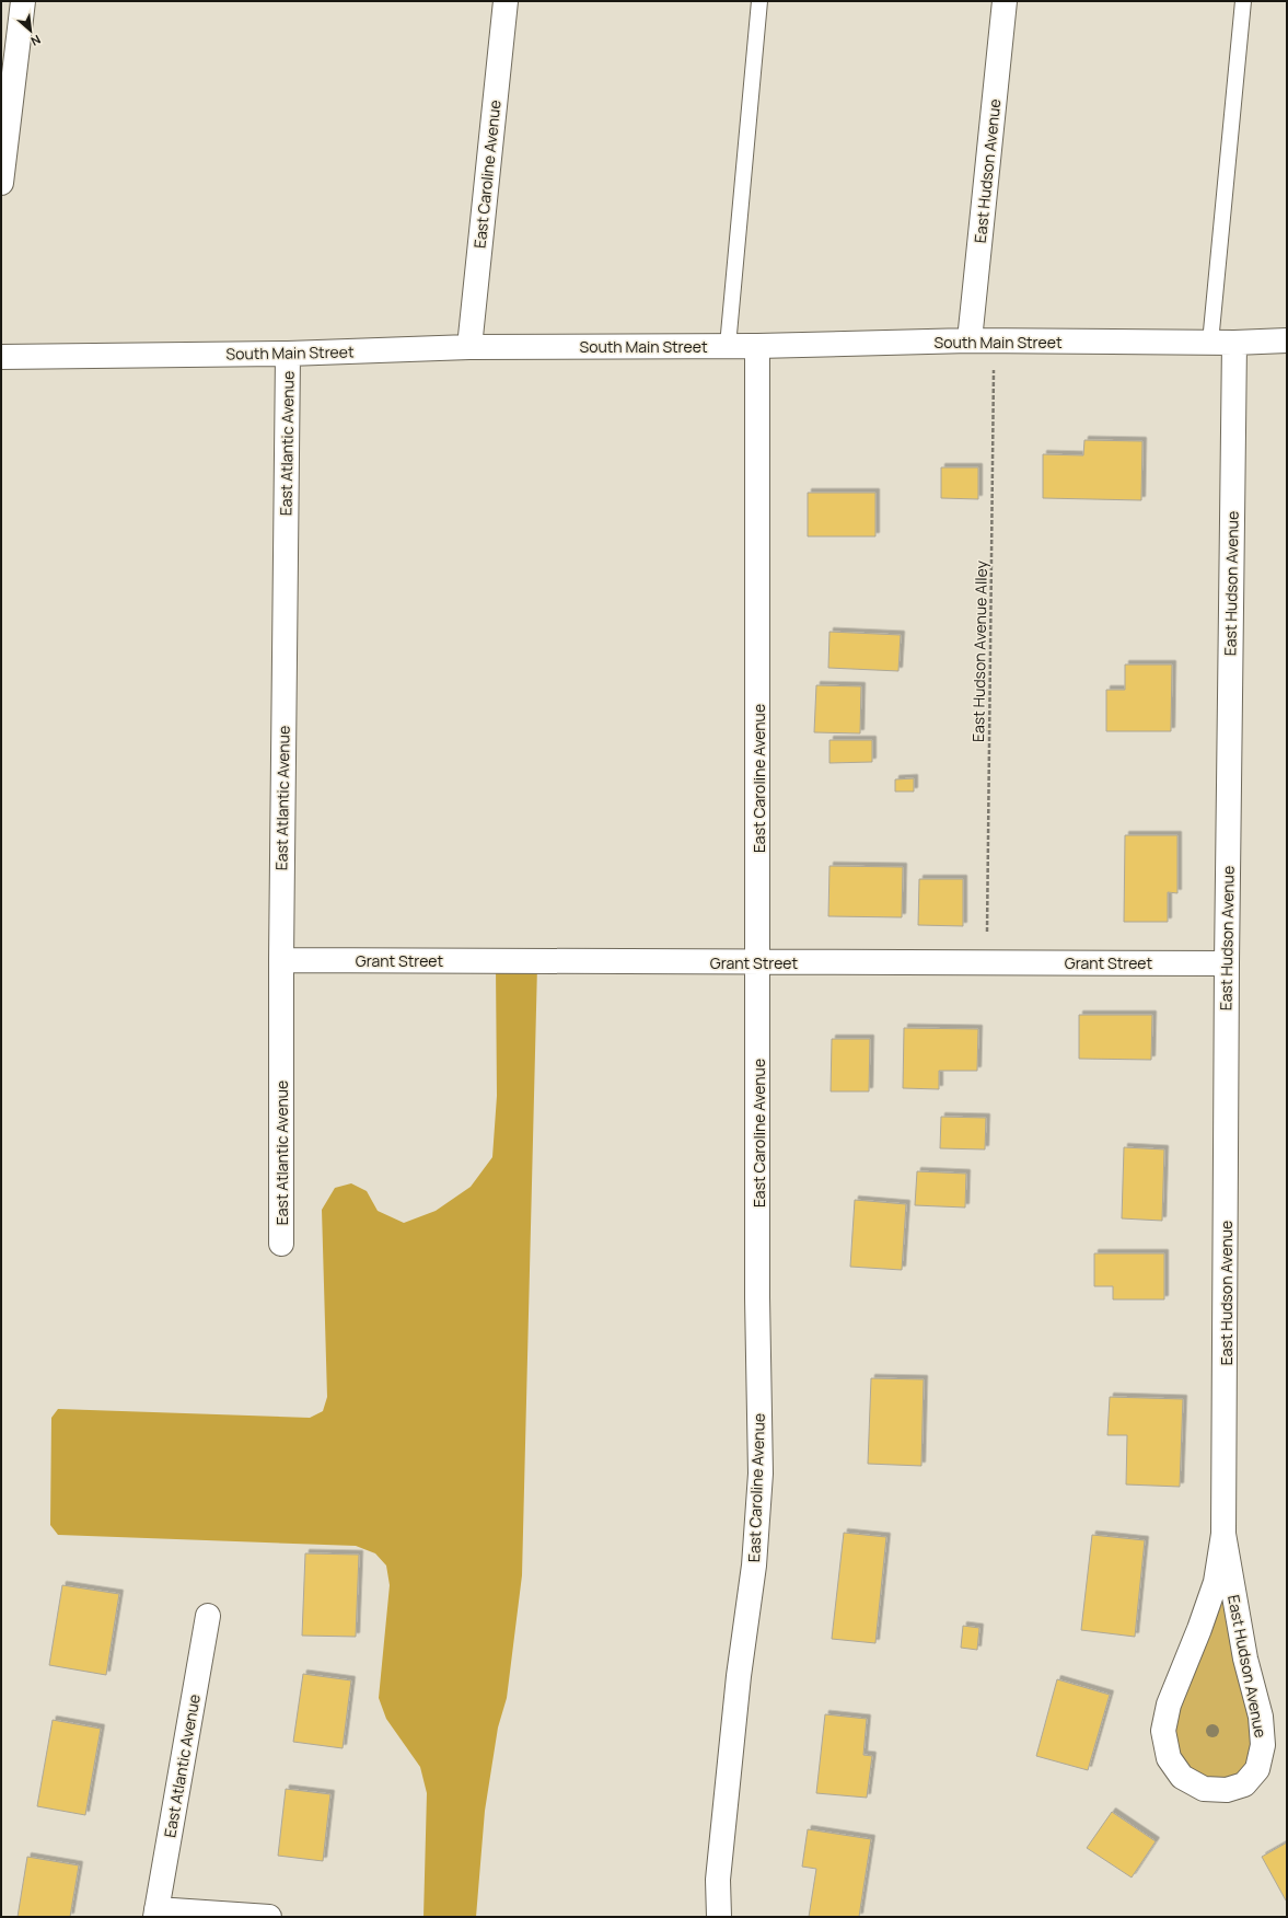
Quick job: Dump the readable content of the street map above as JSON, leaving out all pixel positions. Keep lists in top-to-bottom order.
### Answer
{
  "streets": {
    "street": [
      "East Hudson Avenue",
      "East Caroline Avenue",
      "South Main Street",
      "East Atlantic Avenue",
      "Grant Street"
    ],
    "path": ["East Hudson Avenue Alley"]
  },
  "crossings": [
    ["East Hudson Avenue", "South Main Street"],
    ["East Hudson Avenue", "Grant Street"],
    ["East Caroline Avenue", "South Main Street"],
    ["East Caroline Avenue", "Grant Street"],
    ["South Main Street", "East Atlantic Avenue"],
    ["South Main Street", "East Hudson Avenue Alley"],
    ["East Atlantic Avenue", "Grant Street"],
    ["East Hudson Avenue Alley", "Grant Street"]
  ],
  "north": "bottom right"
}
